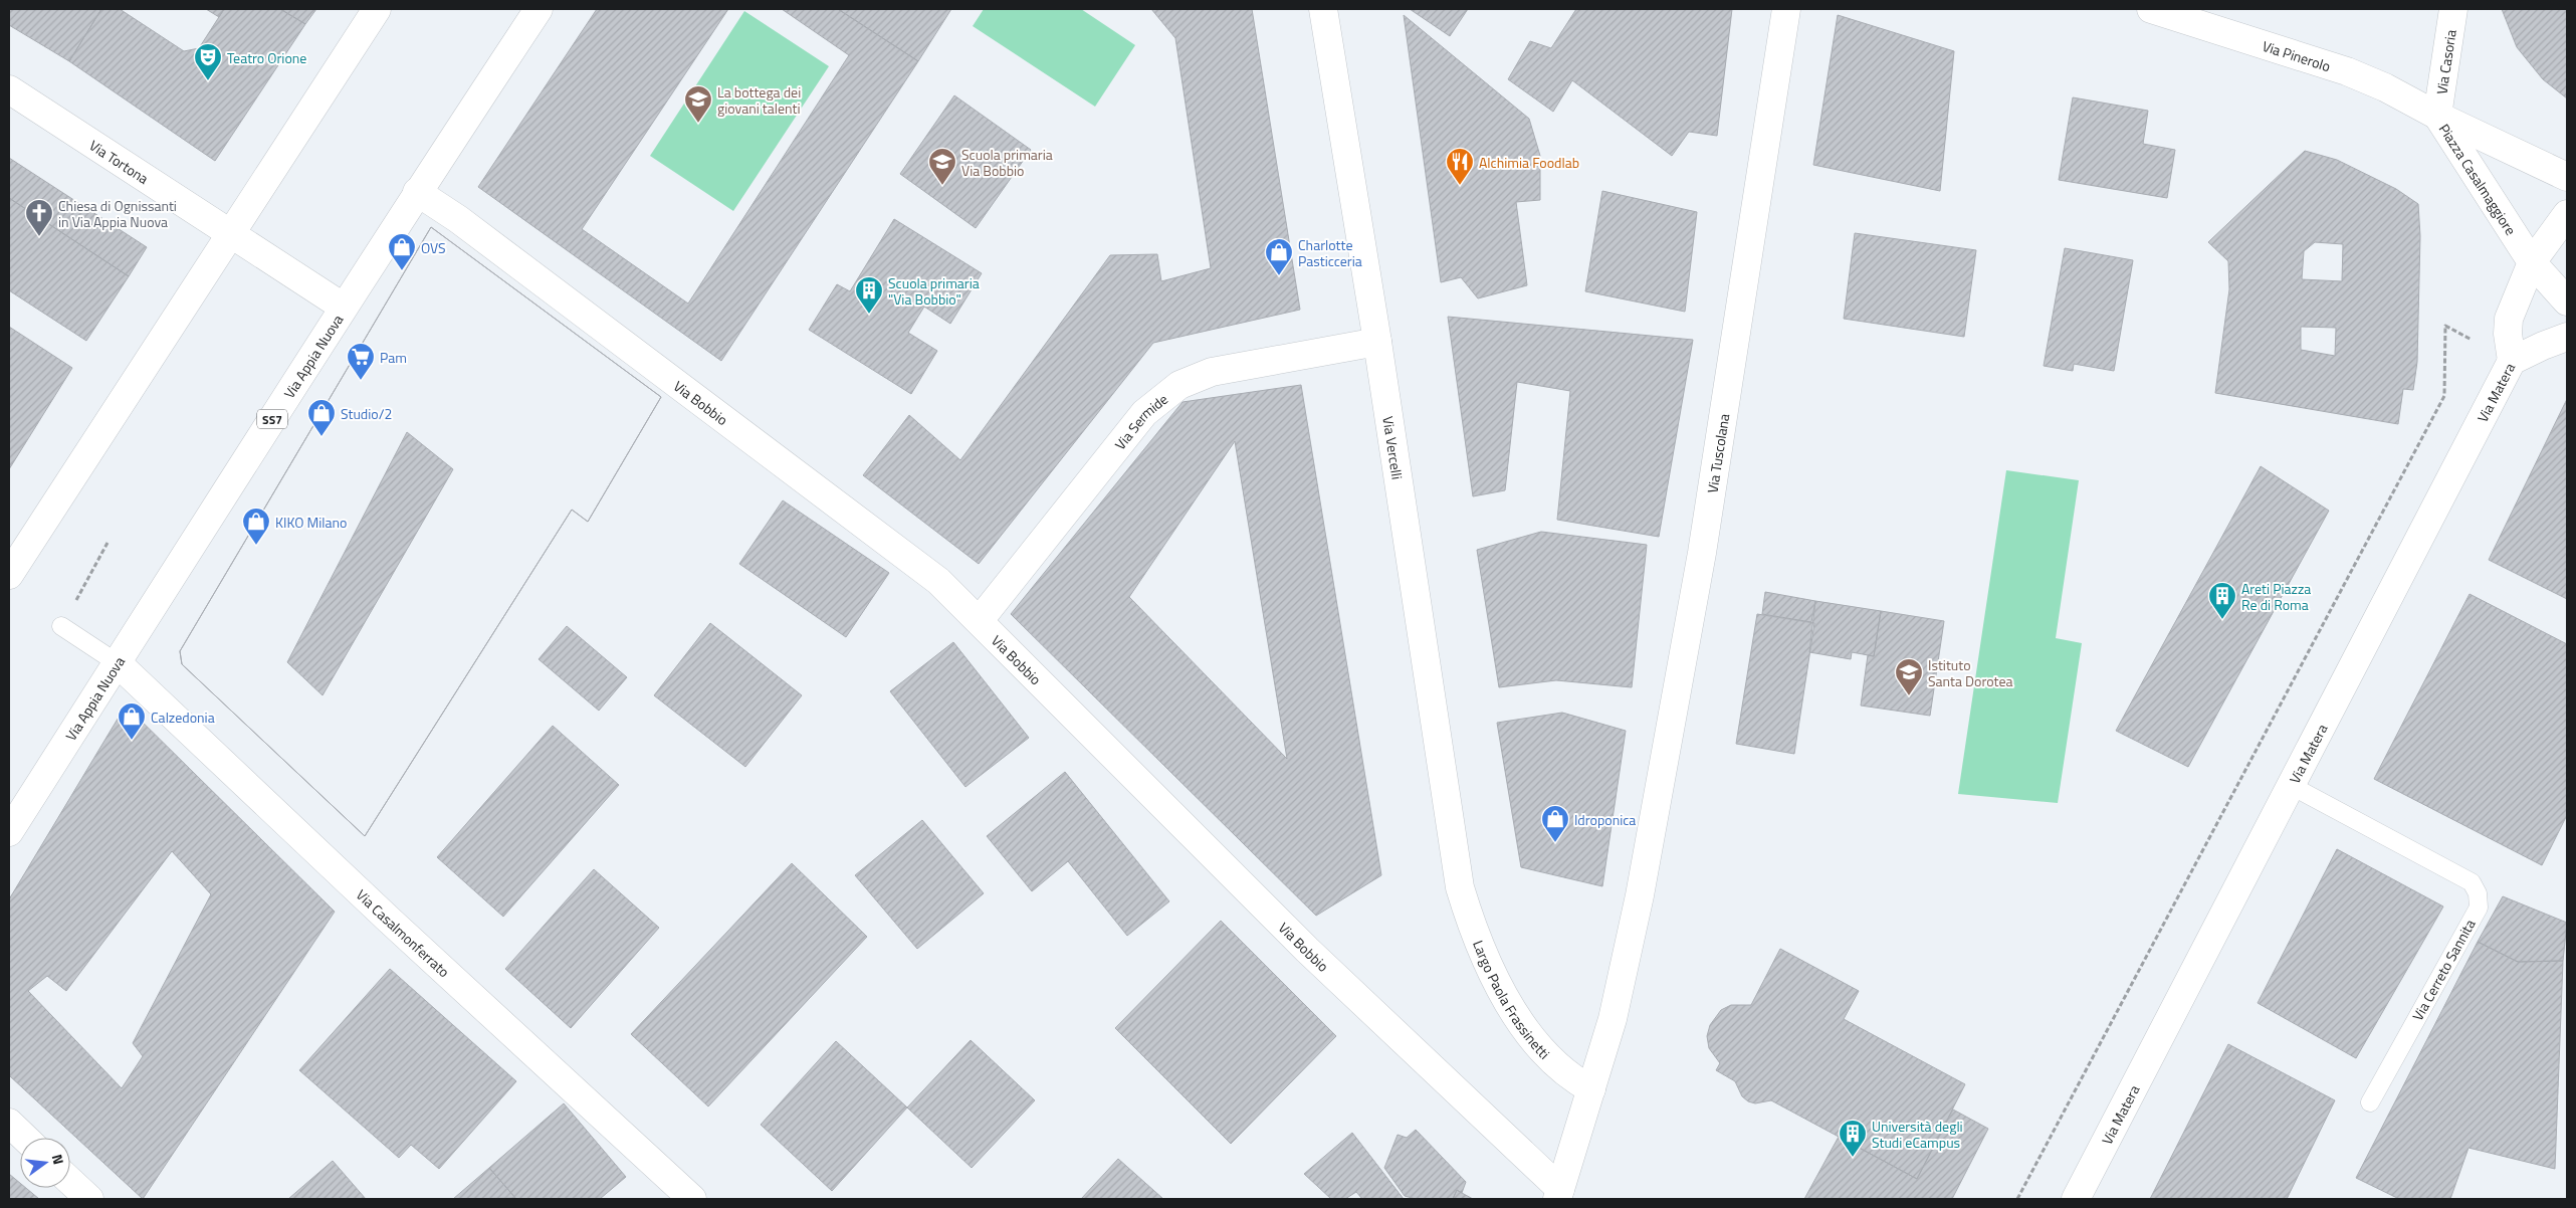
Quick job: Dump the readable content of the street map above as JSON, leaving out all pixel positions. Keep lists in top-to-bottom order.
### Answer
{
  "streets": {
    "street": [
      "Via Pinerolo",
      "Via Casoria",
      "Via Tortona",
      "Piazza Casalmaggiore",
      "Via Appia Nuova",
      "Via Matera",
      "Via Bobbio",
      "SS7",
      "Via Sermide",
      "Via Vercelli",
      "Via Tuscolana",
      "Via Casalmonferrato",
      "Largo Paola Frassinetti"
    ],
    "lane": ["Via Cerreto Sannita"]
  },
  "crossings": [
    ["Via Pinerolo", "Via Casoria"],
    ["Via Pinerolo", "Piazza Casalmaggiore"],
    ["Via Casoria", "Piazza Casalmaggiore"],
    ["Via Tortona", "Via Appia Nuova"],
    ["Via Appia Nuova", "Via Bobbio"],
    ["Via Appia Nuova", "Via Casalmonferrato"],
    ["Via Matera", "Via Cerreto Sannita"],
    ["Via Bobbio", "Via Sermide"],
    ["Via Sermide", "Via Vercelli"],
    ["Via Vercelli", "Largo Paola Frassinetti"],
    ["Via Tuscolana", "Largo Paola Frassinetti"]
  ],
  "places": {
    "theatre": ["Teatro Orione"],
    "school or university": ["La bottega dei giovani talenti", "Scuola primaria Via Bobbio", "Istituto Santa Dorotea"],
    "restaurant": ["Alchimia Foodlab"],
    "church": ["Chiesa di Ognissanti in Via Appia Nuova"],
    "shop": [
      "OVS",
      "Charlotte Pasticceria",
      "Studio/2",
      "KIKO Milano",
      "Calzedonia",
      "Idroponica"
    ],
    "building": ["Scuola primaria \"Via Bobbio\"", "Areti Piazza Re di Roma", "Università degli Studi eCampus"],
    "supermarket": ["Pam"]
  },
  "north": "right"
}
